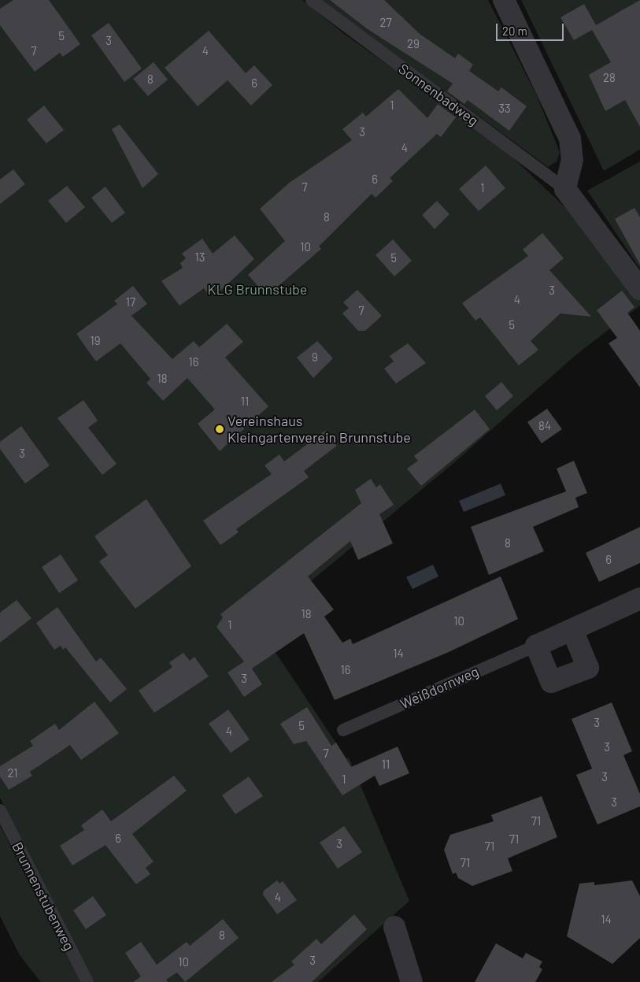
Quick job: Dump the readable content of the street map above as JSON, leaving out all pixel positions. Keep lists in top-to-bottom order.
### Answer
{
  "streets": {
    "street": ["Weißdornweg"],
    "lane": ["Sonnenbadweg", "Brunnenstubenweg"]
  },
  "parks": ["KLG Brunnstube"],
  "places": ["Vereinshaus Kleingartenverein Brunnstube"],
  "house_numbers": [
    "27",
    "5",
    "3",
    "29",
    "7",
    "4",
    "28",
    "8",
    "6",
    "1",
    "33",
    "3",
    "4",
    "6",
    "7",
    "1",
    "8",
    "10",
    "13",
    "5",
    "3",
    "4",
    "17",
    "7",
    "5",
    "19",
    "9",
    "16",
    "18",
    "11",
    "84",
    "3",
    "8",
    "6",
    "18",
    "10",
    "1",
    "14",
    "16",
    "3",
    "3",
    "5",
    "4",
    "3",
    "7",
    "11",
    "21",
    "3",
    "1",
    "3",
    "71",
    "6",
    "71",
    "3",
    "71",
    "71",
    "4",
    "14",
    "8",
    "3",
    "10"
  ],
  "scale_bar": "20 m"
}
